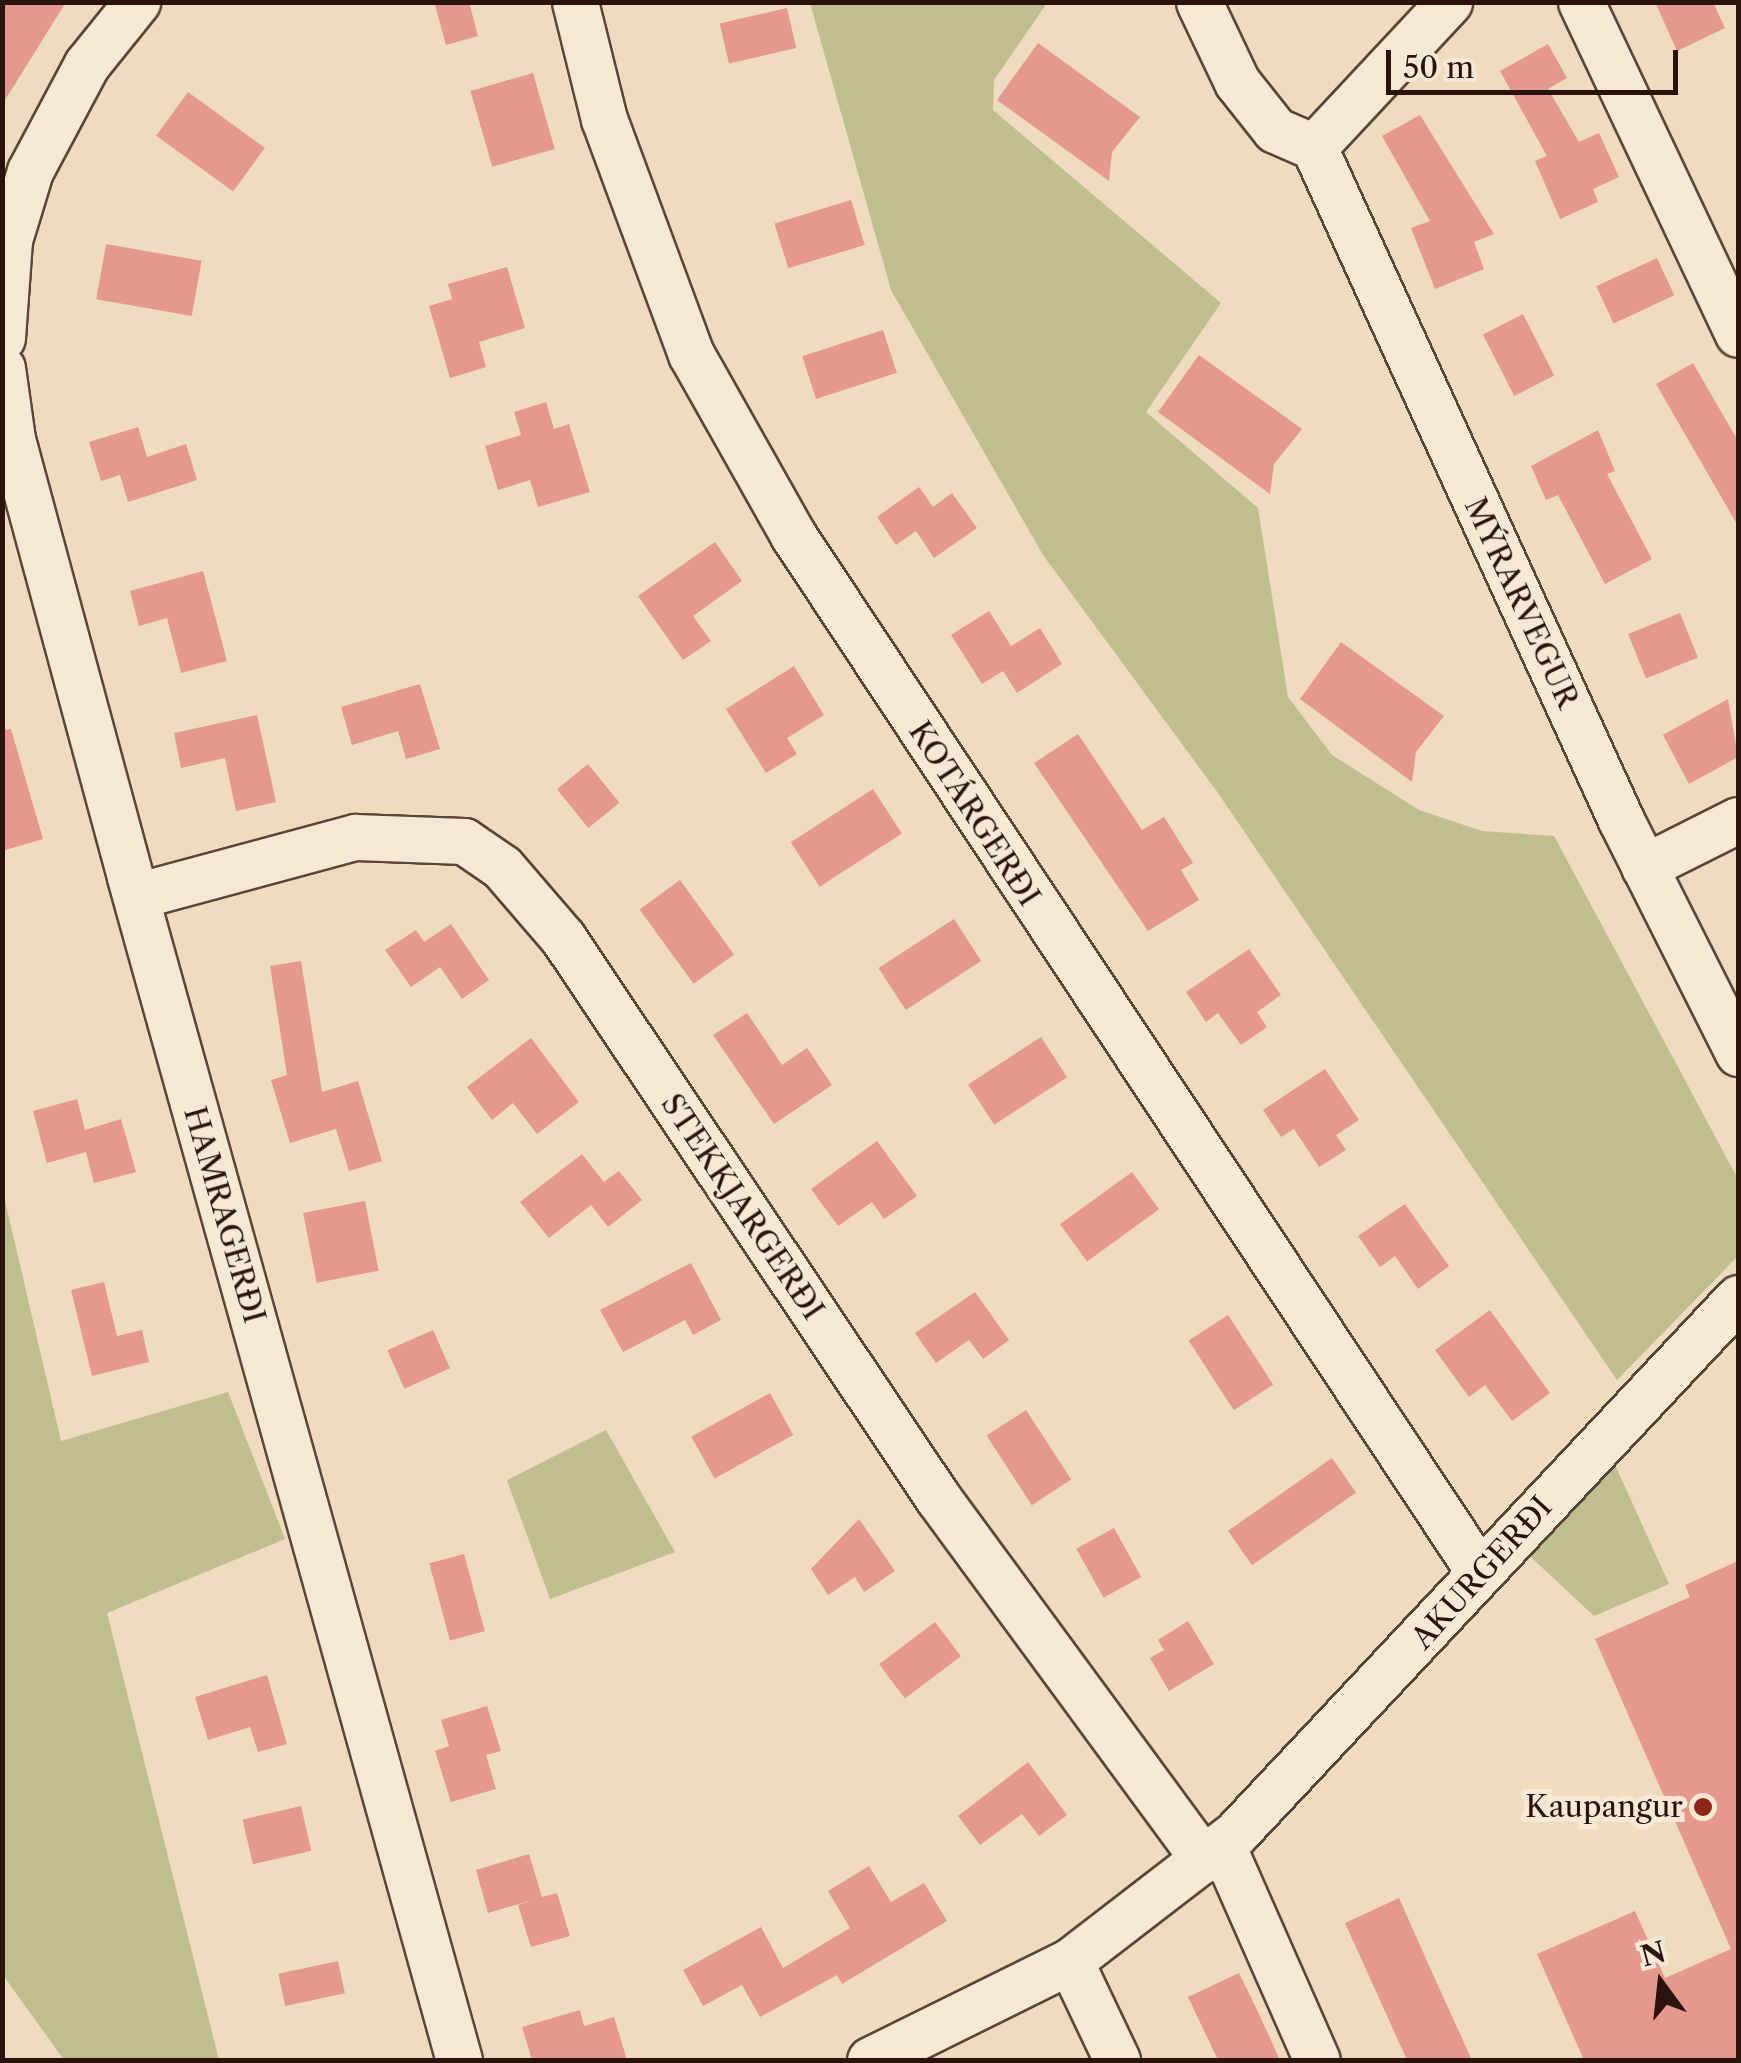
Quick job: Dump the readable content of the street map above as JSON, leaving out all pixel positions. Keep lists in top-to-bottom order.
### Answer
{
  "streets": {
    "street": [
      "MÝRARVEGUR",
      "KOTÁRGERÐI",
      "STEKKJARGERÐI",
      "HAMRAGERÐI",
      "AKURGERÐI"
    ]
  },
  "crossings": [
    ["KOTÁRGERÐI", "AKURGERÐI"],
    ["STEKKJARGERÐI", "HAMRAGERÐI"],
    ["STEKKJARGERÐI", "AKURGERÐI"]
  ],
  "places": ["Kaupangur"],
  "scale_bar": "50 m",
  "north": "top"
}
